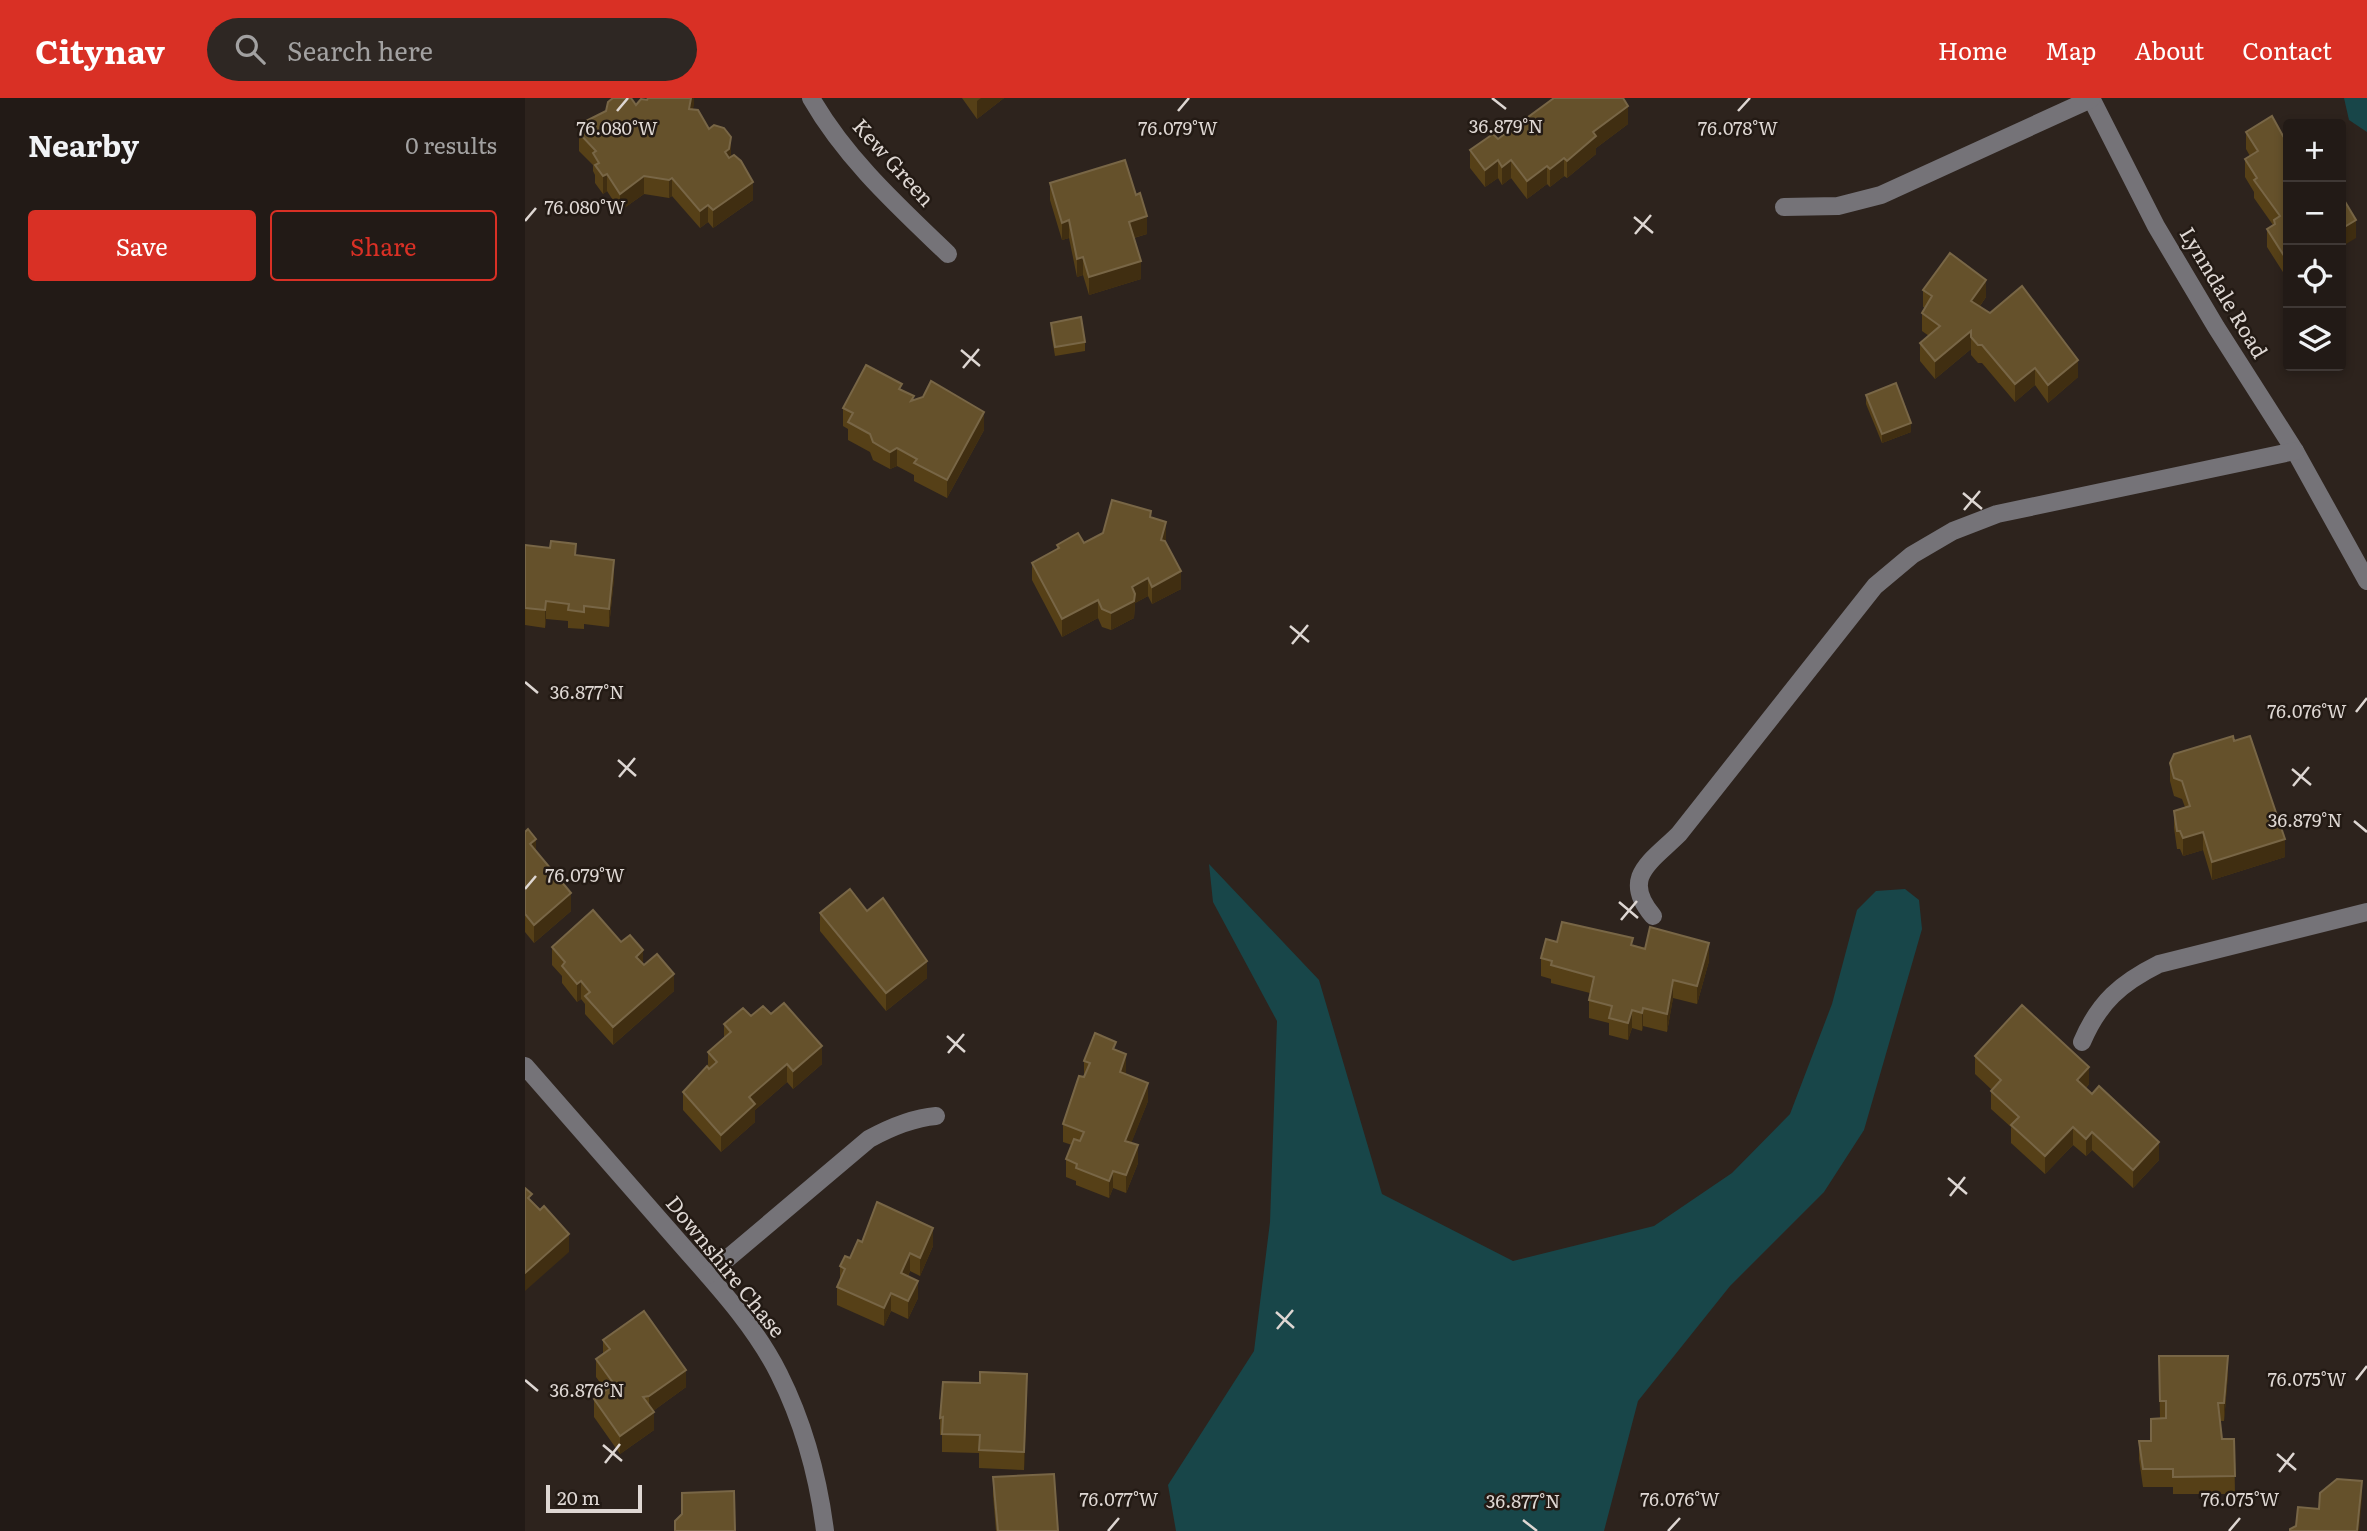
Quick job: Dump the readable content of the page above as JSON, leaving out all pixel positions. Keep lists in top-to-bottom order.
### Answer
{
  "streets": {
    "street": ["Kew Green", "Lynndale Road", "Downshire Chase"]
  },
  "scale_bar": "20 m",
  "page": {
    "header": "Citynav",
    "search": "Search here",
    "nav": [
      "Home",
      "Map",
      "About",
      "Contact"
    ],
    "heading": ["Nearby", "0 results"],
    "map_buttons": ["+", "−"],
    "buttons": ["Save", "Share"],
    "scale": "20 m"
  },
  "coordinates": [
    "36.879°N",
    "76.080°W",
    "76.079°W",
    "76.078°W",
    "36.877°N",
    "76.076°W",
    "76.075°W",
    "36.876°N",
    "76.077°W"
  ]
}
